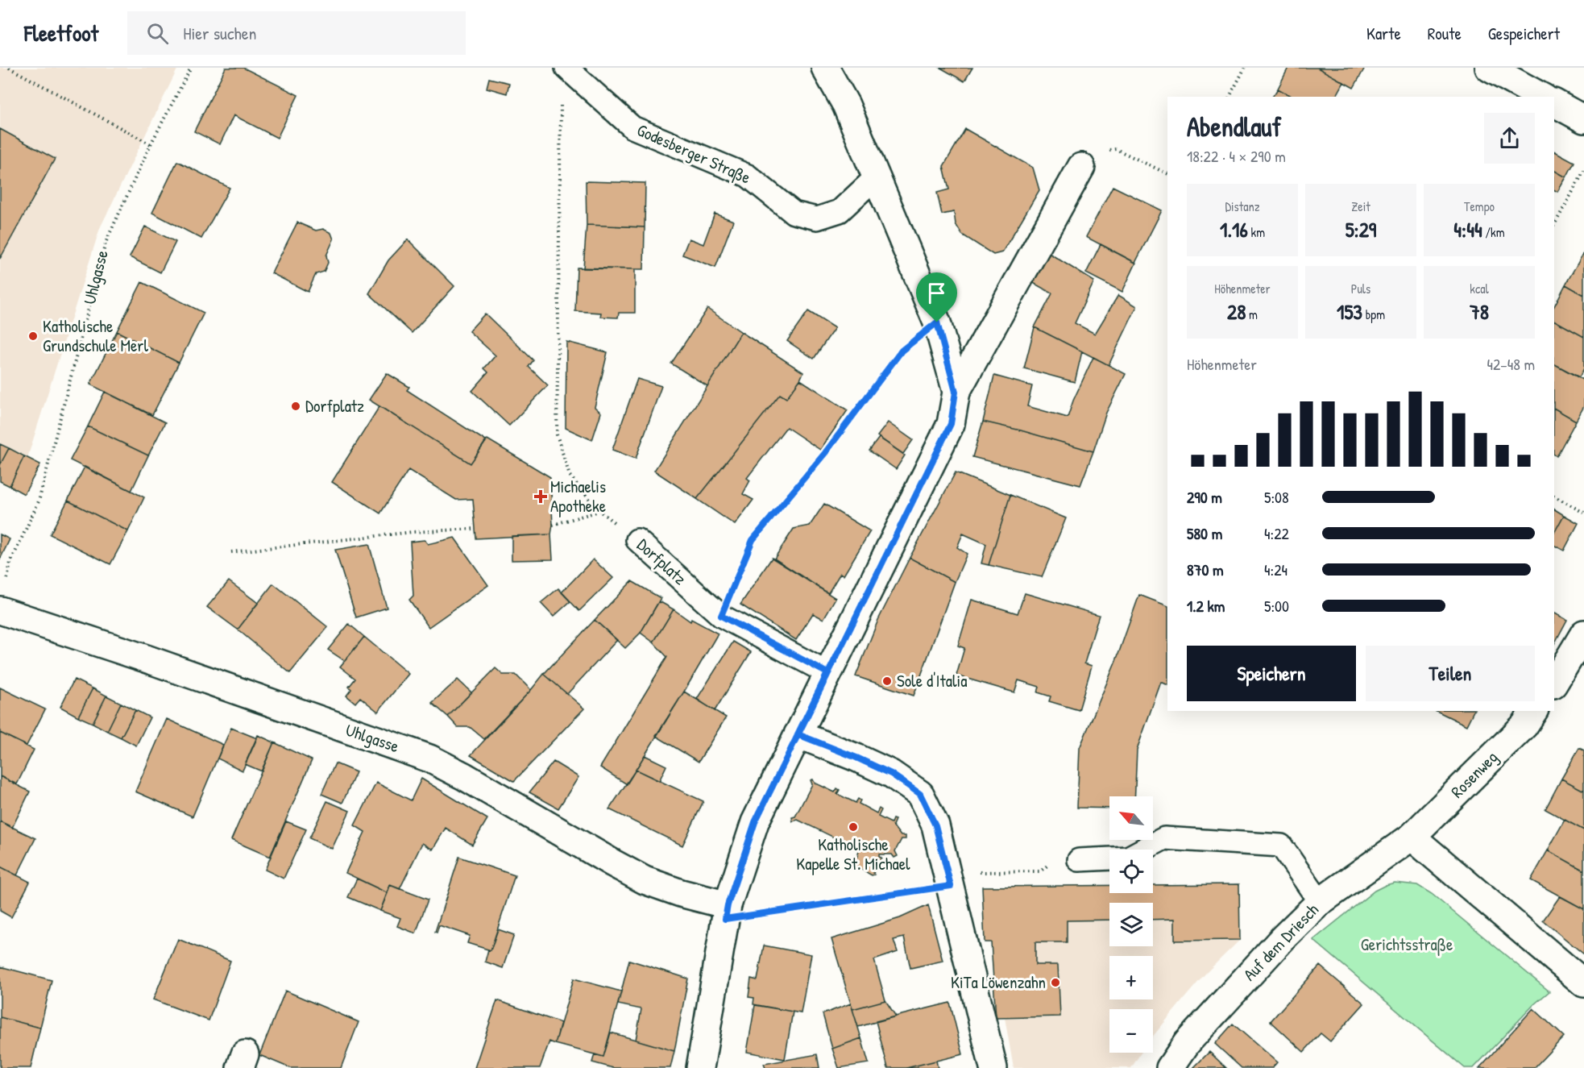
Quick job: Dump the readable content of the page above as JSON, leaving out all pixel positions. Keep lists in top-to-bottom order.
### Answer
{
  "streets": {
    "street": ["Uhlgasse", "Rosenweg", "Auf dem Driesch"],
    "lane": ["Godesberger Straße", "Dorfplatz"]
  },
  "crossings": [
    ["Rosenweg", "Auf dem Driesch"]
  ],
  "parks": ["Gerichtsstraße"],
  "places": {
    "other": [
      "Katholische Grundschule Merl",
      "Dorfplatz",
      "Sole d'Italia",
      "Katholische Kapelle St. Michael",
      "KiTa Löwenzahn"
    ],
    "health": ["Michaelis Apotheke"]
  },
  "north": "top left",
  "page": {
    "header": "Fleetfoot",
    "search": "Hier suchen",
    "nav": ["Karte", "Route", "Gespeichert"],
    "heading": ["Abendlauf", "18:22 · 4 × 290 m"],
    "stats": [
      ["Distanz", "1.16 km"],
      ["Zeit", "5:29"],
      ["Tempo", "4:44 /km"],
      ["Höhenmeter", "28 m"],
      ["Puls", "153 bpm"],
      ["kcal", "78"]
    ],
    "chart": ["Höhenmeter", "42–48 m"],
    "list": [
      {
        "name": "290 m",
        "note": "5:08"
      },
      {
        "name": "580 m",
        "note": "4:22"
      },
      {
        "name": "870 m",
        "note": "4:24"
      },
      {
        "name": "1.2 km",
        "note": "5:00"
      }
    ],
    "buttons": ["Speichern", "Teilen"],
    "map_buttons": ["+", "−"]
  }
}
